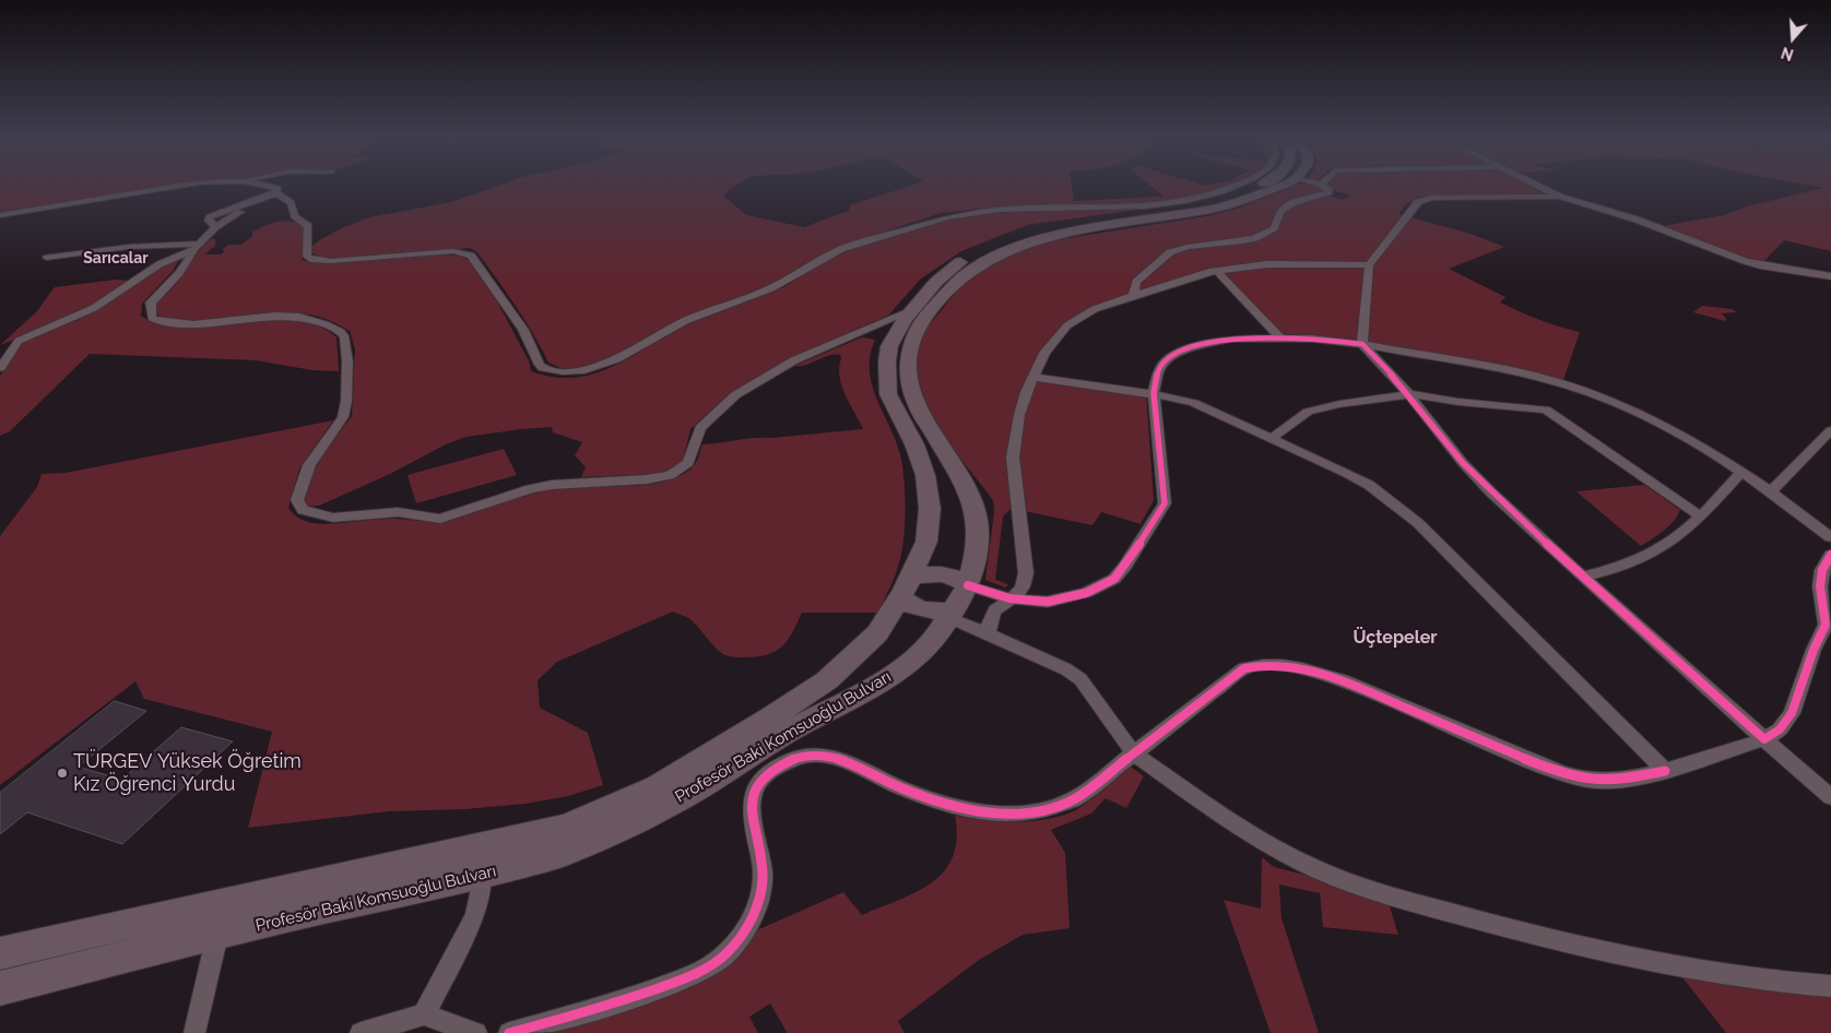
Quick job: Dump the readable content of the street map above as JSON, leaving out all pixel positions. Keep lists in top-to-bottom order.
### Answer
{
  "streets": {
    "main road": ["Profesör Baki Komsuoğlu Bulvarı"]
  },
  "districts": ["Sarıcalar", "Üçtepeler"],
  "places": ["TÜRGEV Yüksek Öğretim Kız Öğrenci Yurdu"],
  "north": "bottom"
}
